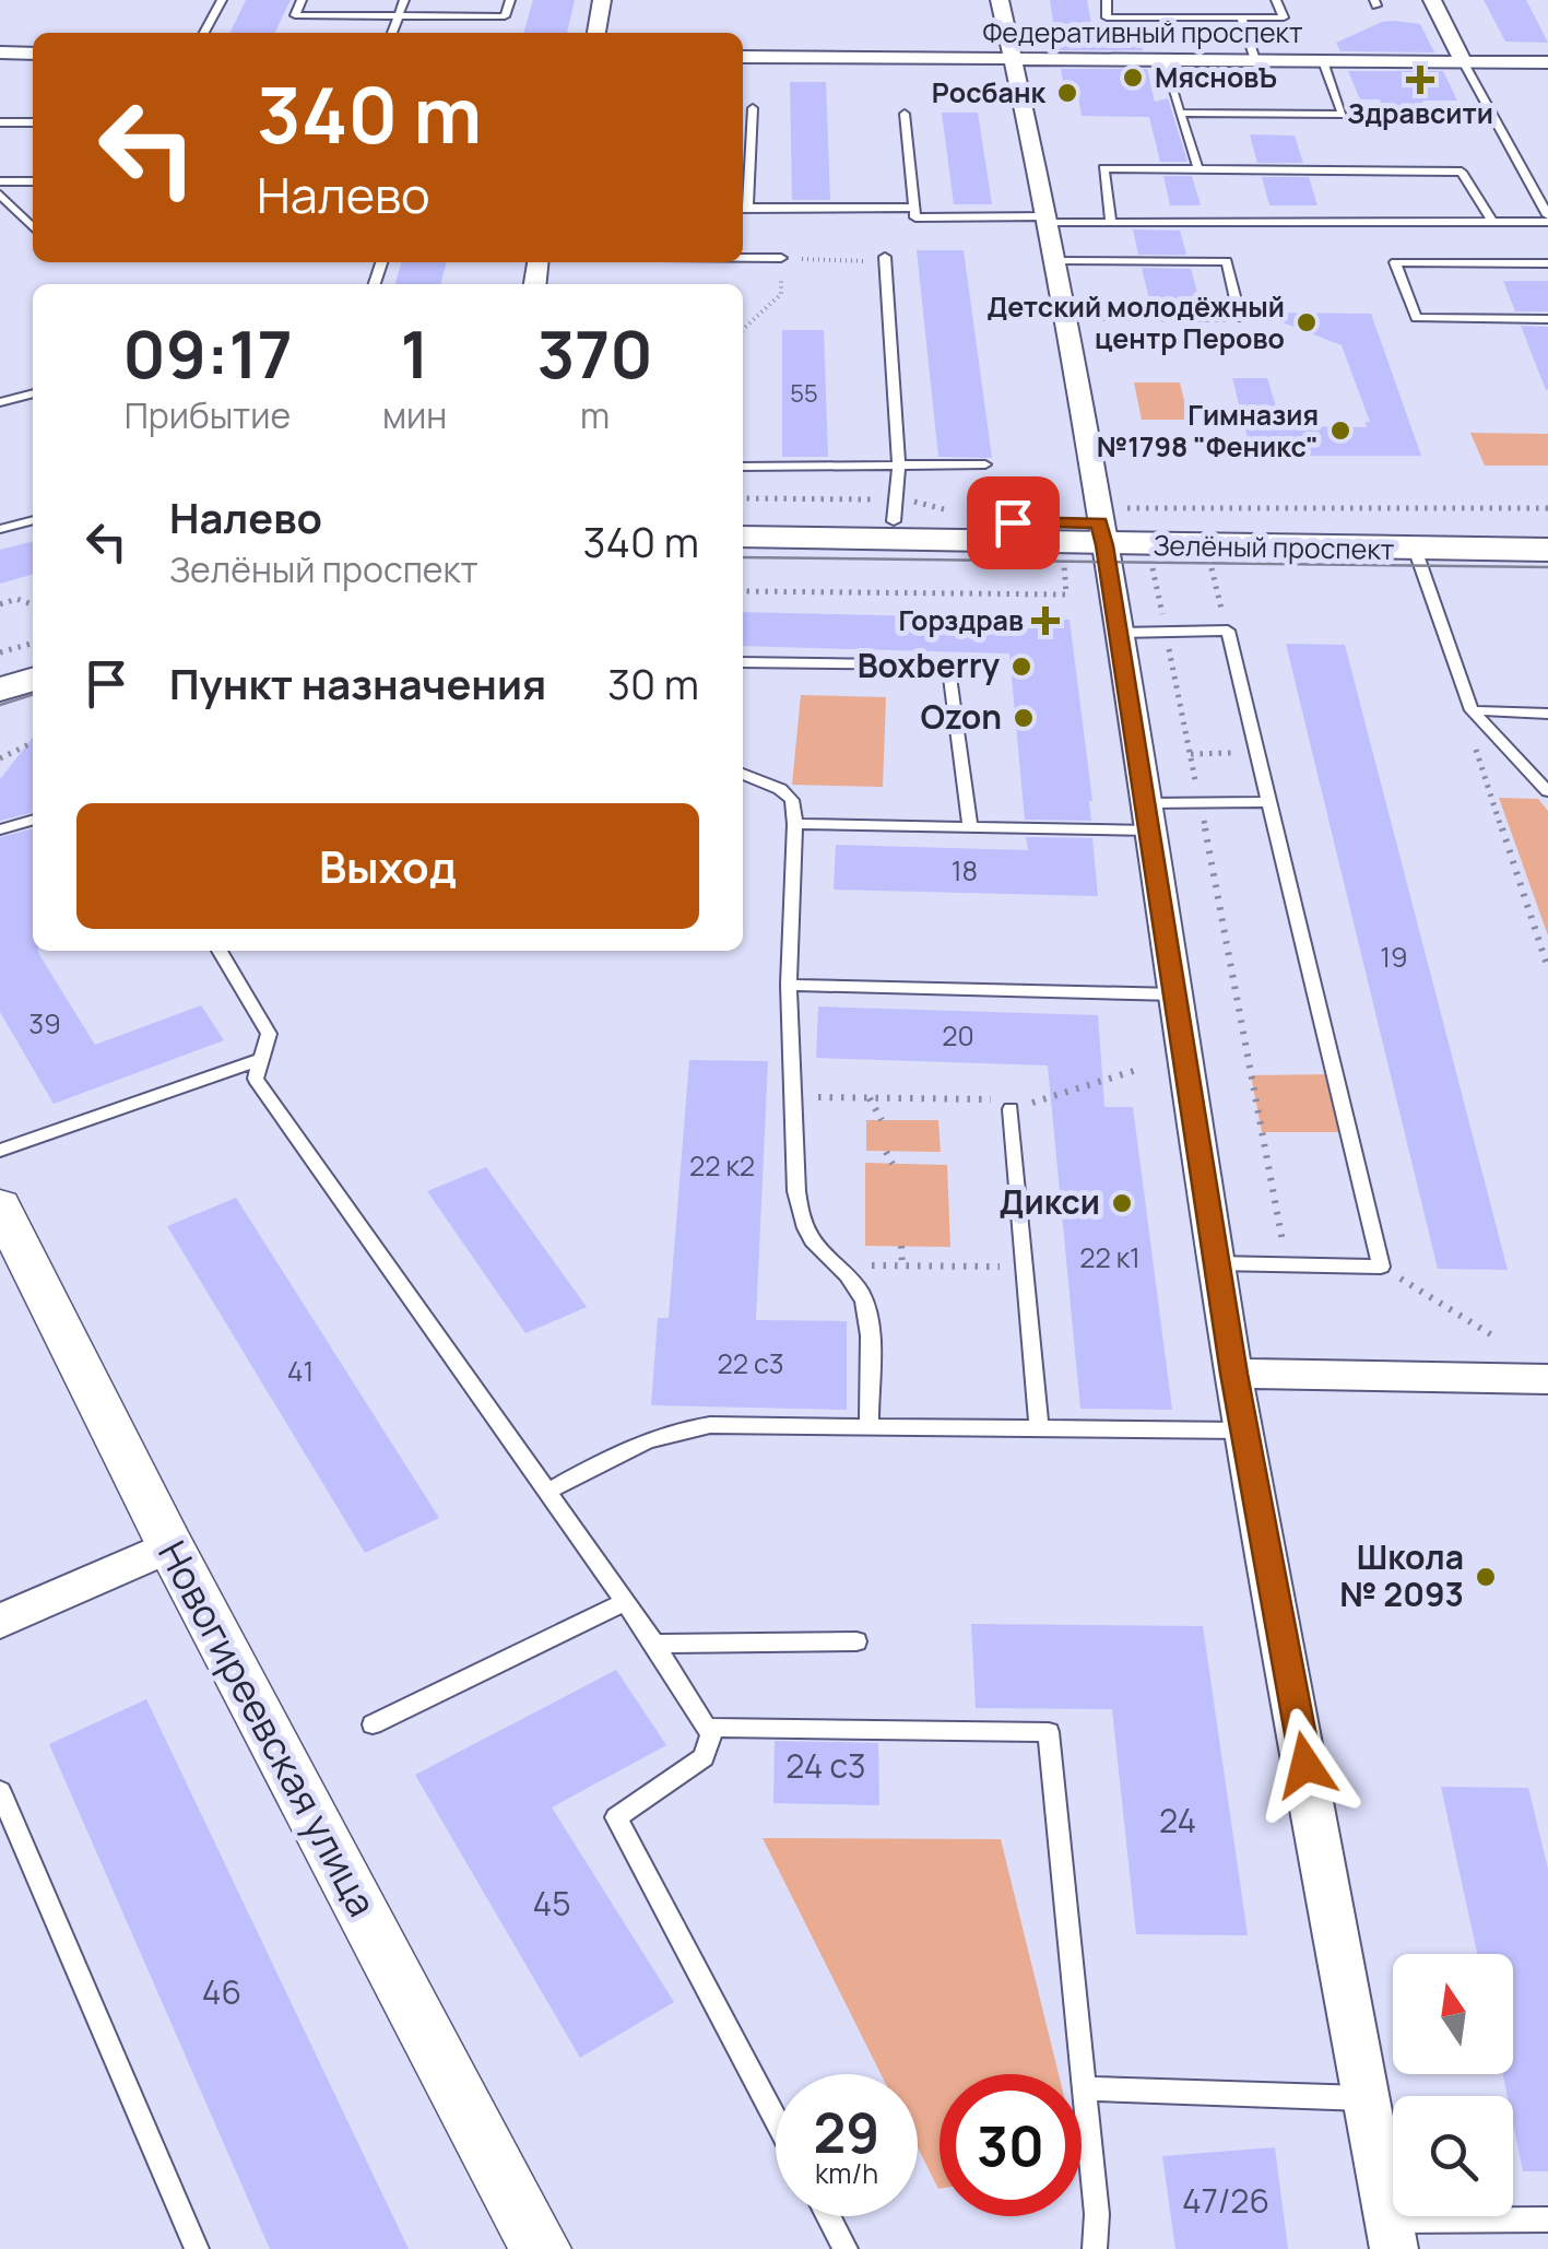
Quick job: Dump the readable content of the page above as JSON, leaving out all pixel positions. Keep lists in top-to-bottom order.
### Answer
{
  "streets": {
    "main road": ["Зелёный проспект"],
    "street": ["Федеративный проспект", "Новогиреевская улица"]
  },
  "places": {
    "other": [
      "МясновЪ",
      "Росбанк",
      "Детский молодёжный центр Перово",
      "Гимназия №1798 \"Феникс\"",
      "Boxberry",
      "Ozon",
      "Дикси",
      "Школа № 2093"
    ],
    "health": ["Здравсити", "Горздрав"]
  },
  "house_numbers": [
    "55",
    "18",
    "19",
    "39",
    "20",
    "22 к2",
    "22 к1",
    "22 с3",
    "41",
    "24 с3",
    "24",
    "45",
    "46",
    "47/26"
  ],
  "north": "top",
  "page": {
    "turn": ["340 m", "Налево"],
    "eta": [
      "09:17",
      "Прибытие",
      "1",
      "мин",
      "370",
      "m"
    ],
    "list": [
      {
        "name": "Налево",
        "note": "Зелёный проспект",
        "value": "340 m"
      },
      {
        "name": "Пункт назначения",
        "value": "30 m"
      }
    ],
    "buttons": "Выход",
    "speed": "29 km/h",
    "limit": "30"
  }
}
